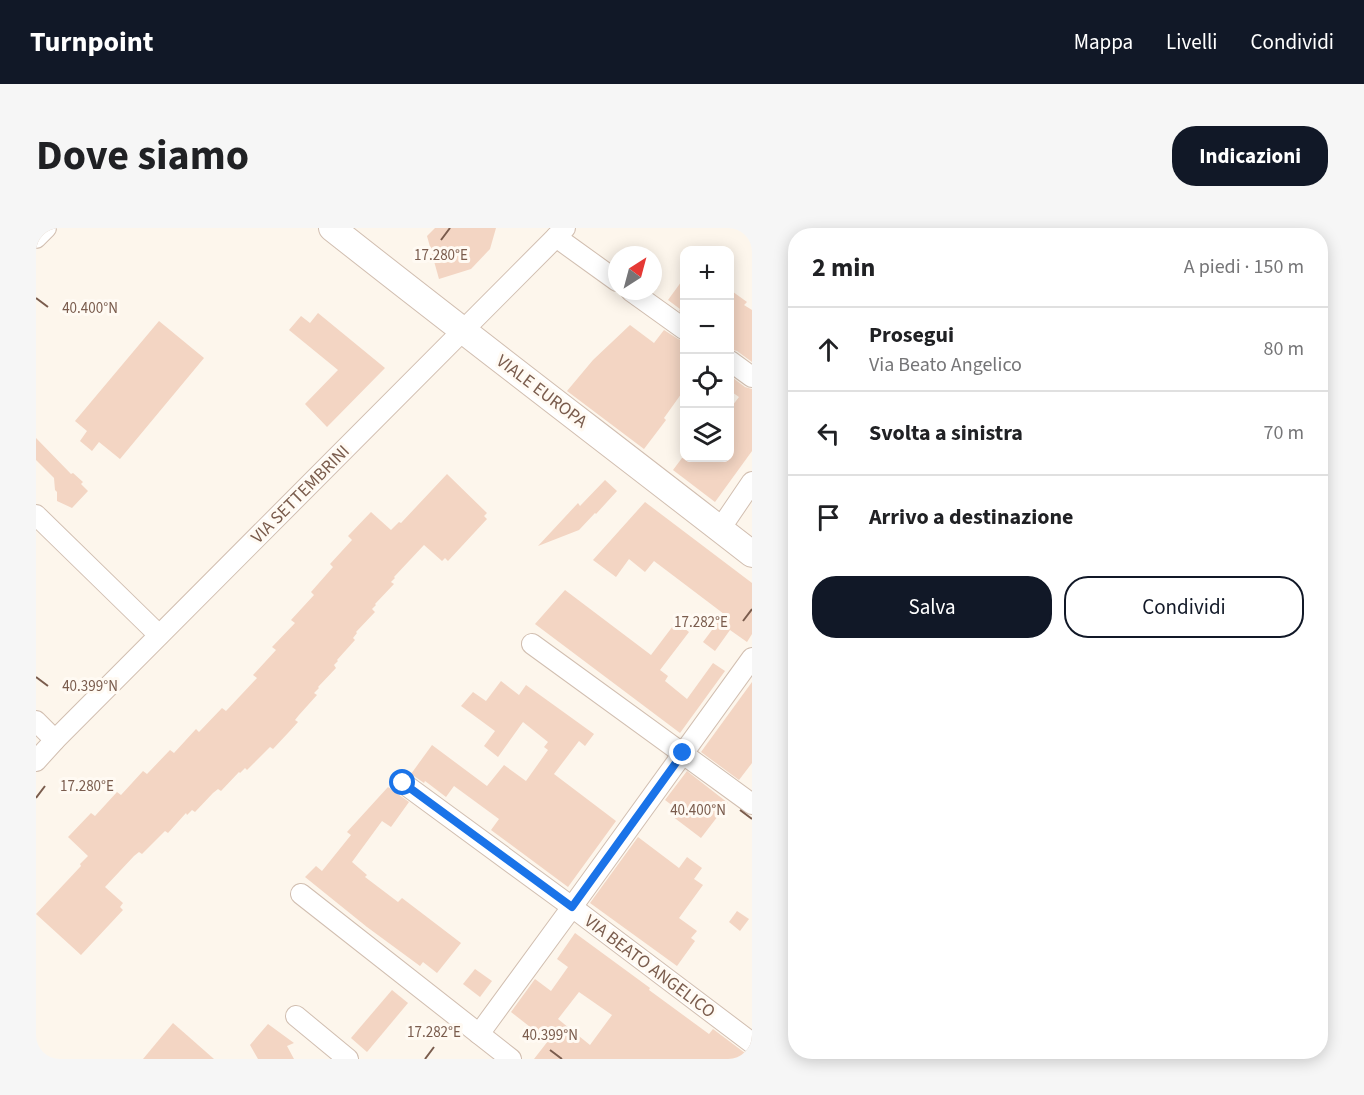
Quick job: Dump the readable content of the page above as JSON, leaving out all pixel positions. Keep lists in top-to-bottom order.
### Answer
{
  "streets": {
    "street": ["VIALE EUROPA", "VIA SETTEMBRINI", "VIA BEATO ANGELICO"]
  },
  "crossings": [
    ["VIALE EUROPA", "VIA SETTEMBRINI"]
  ],
  "north": "top right",
  "page": {
    "header": "Turnpoint",
    "nav": ["Mappa", "Livelli", "Condividi"],
    "title": "Dove siamo",
    "buttons": [
      "Indicazioni",
      ["Salva", "Condividi"]
    ],
    "heading": ["2 min", "A piedi · 150 m"],
    "map_buttons": ["+", "−"],
    "list": [
      ["Prosegui", "Via Beato Angelico", "80 m"],
      ["Svolta a sinistra", "70 m"],
      "Arrivo a destinazione"
    ]
  },
  "coordinates": [
    "17.280°E",
    "40.400°N",
    "17.282°E",
    "40.399°N"
  ]
}
